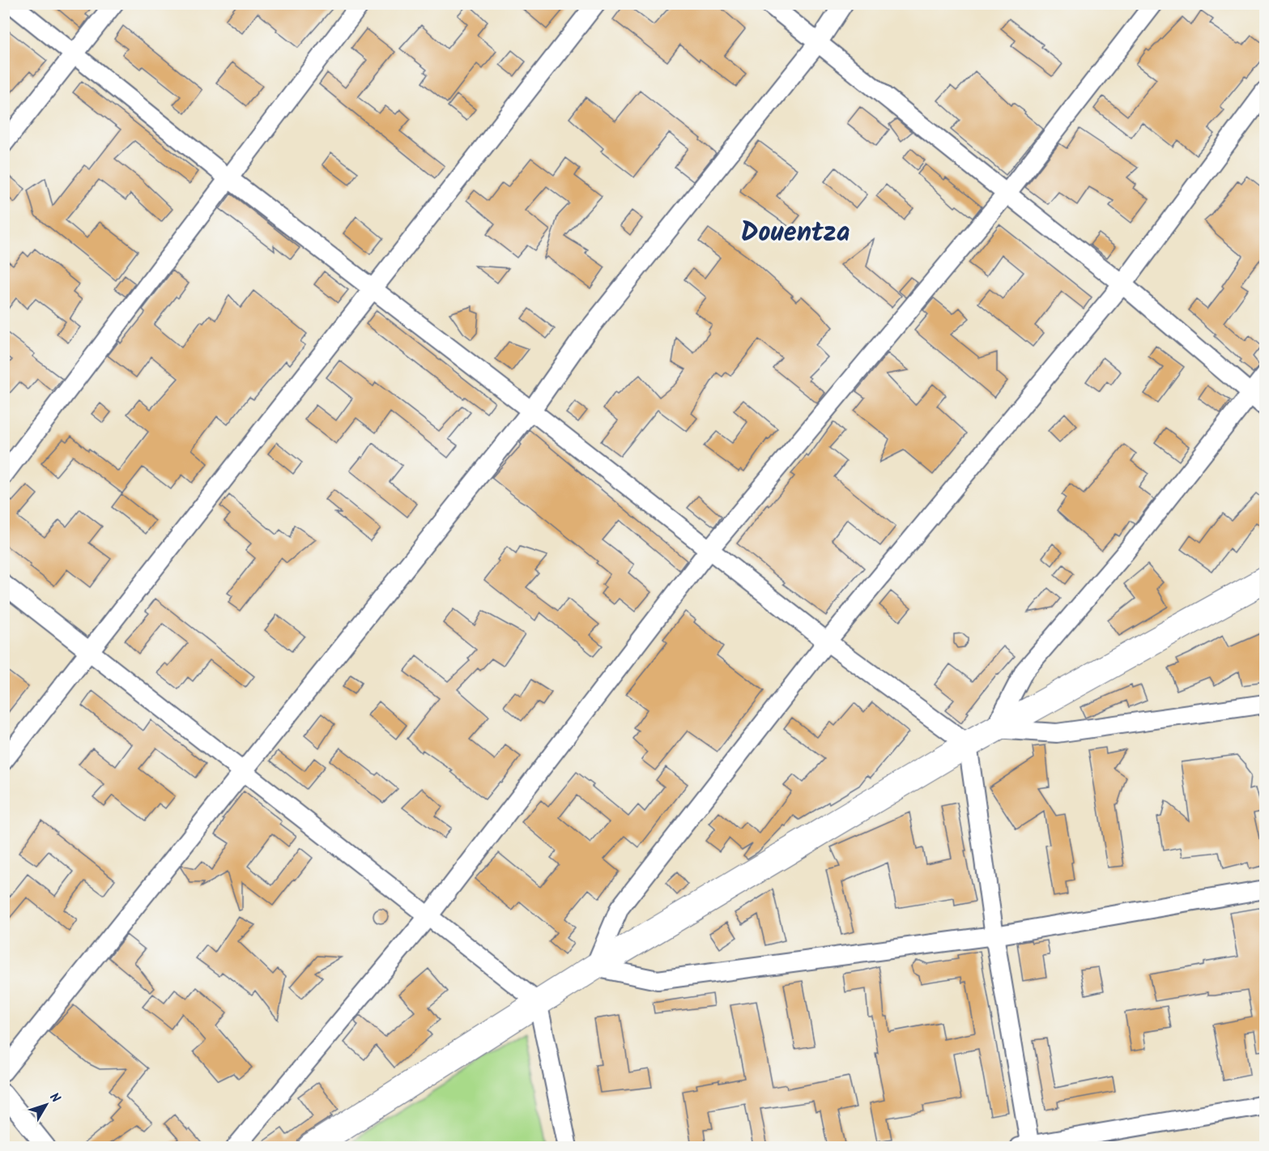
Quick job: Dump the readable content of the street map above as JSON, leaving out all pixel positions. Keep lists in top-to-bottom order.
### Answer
{
  "districts": ["Douentza"],
  "north": "top right"
}
